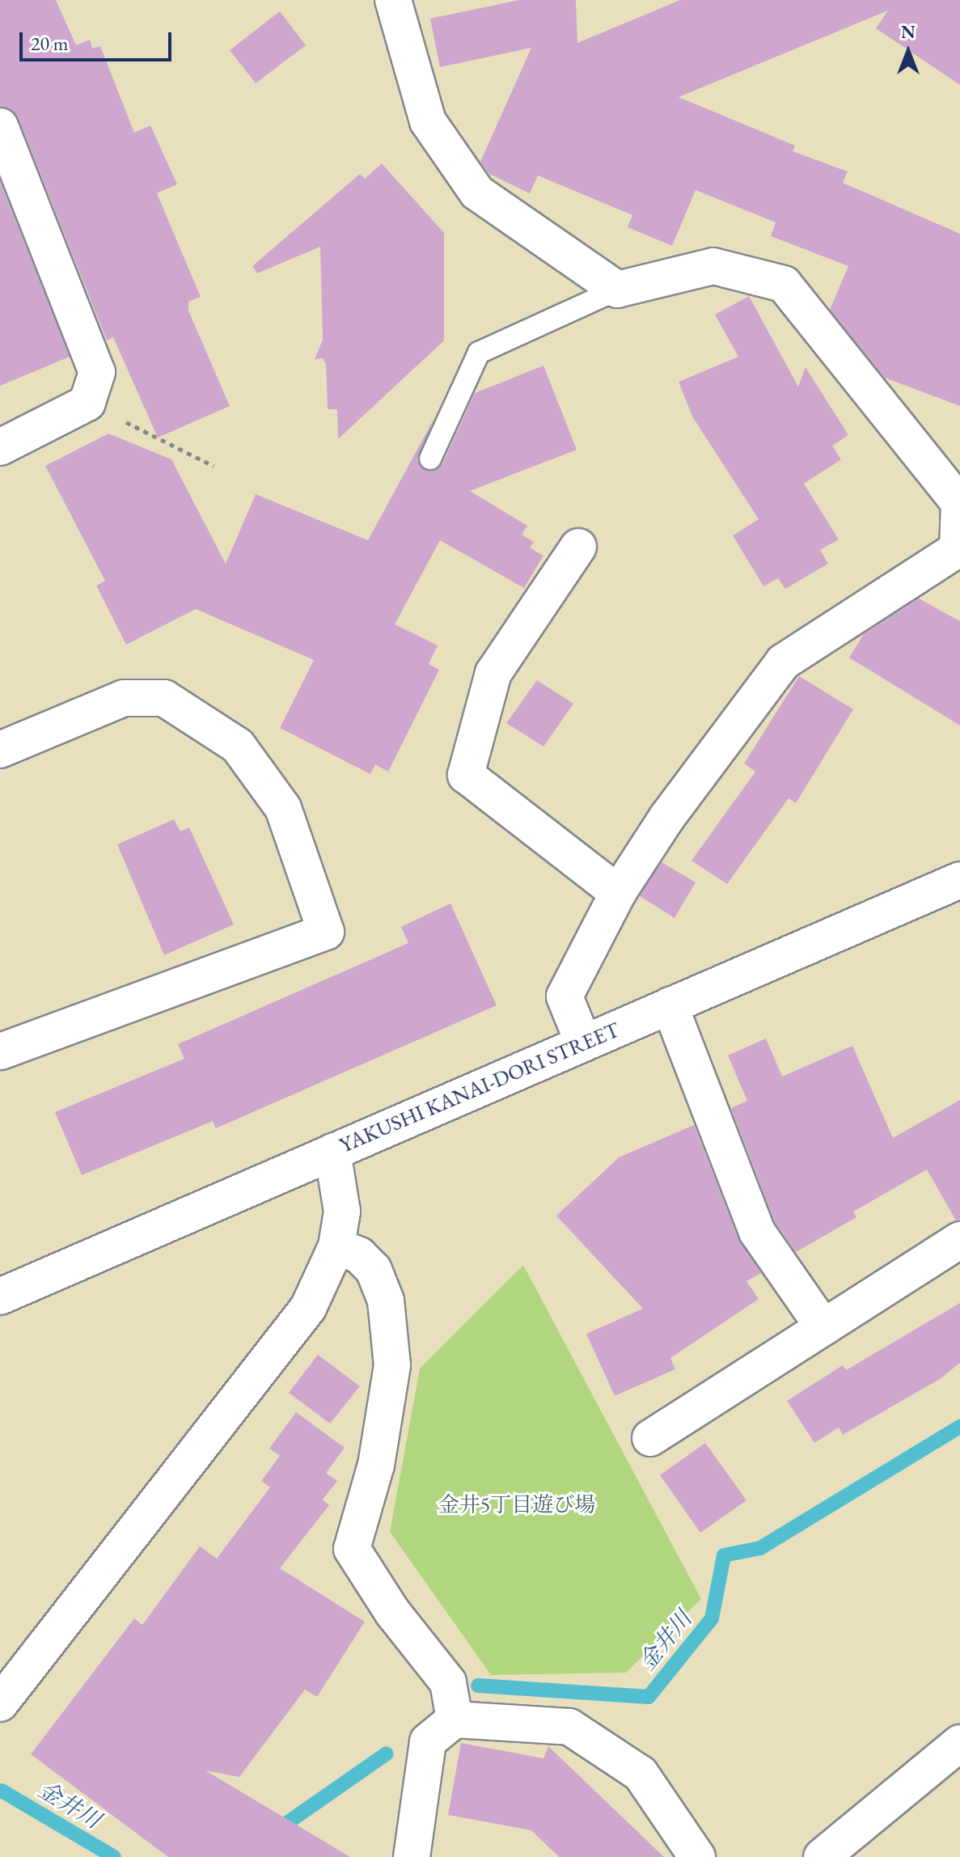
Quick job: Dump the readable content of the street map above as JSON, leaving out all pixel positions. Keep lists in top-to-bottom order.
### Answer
{
  "streets": {
    "street": ["YAKUSHI KANAI-DORI STREET"]
  },
  "water": ["金井川"],
  "parks": ["金井5丁目遊び場"],
  "scale_bar": "20 m",
  "north": "top"
}
